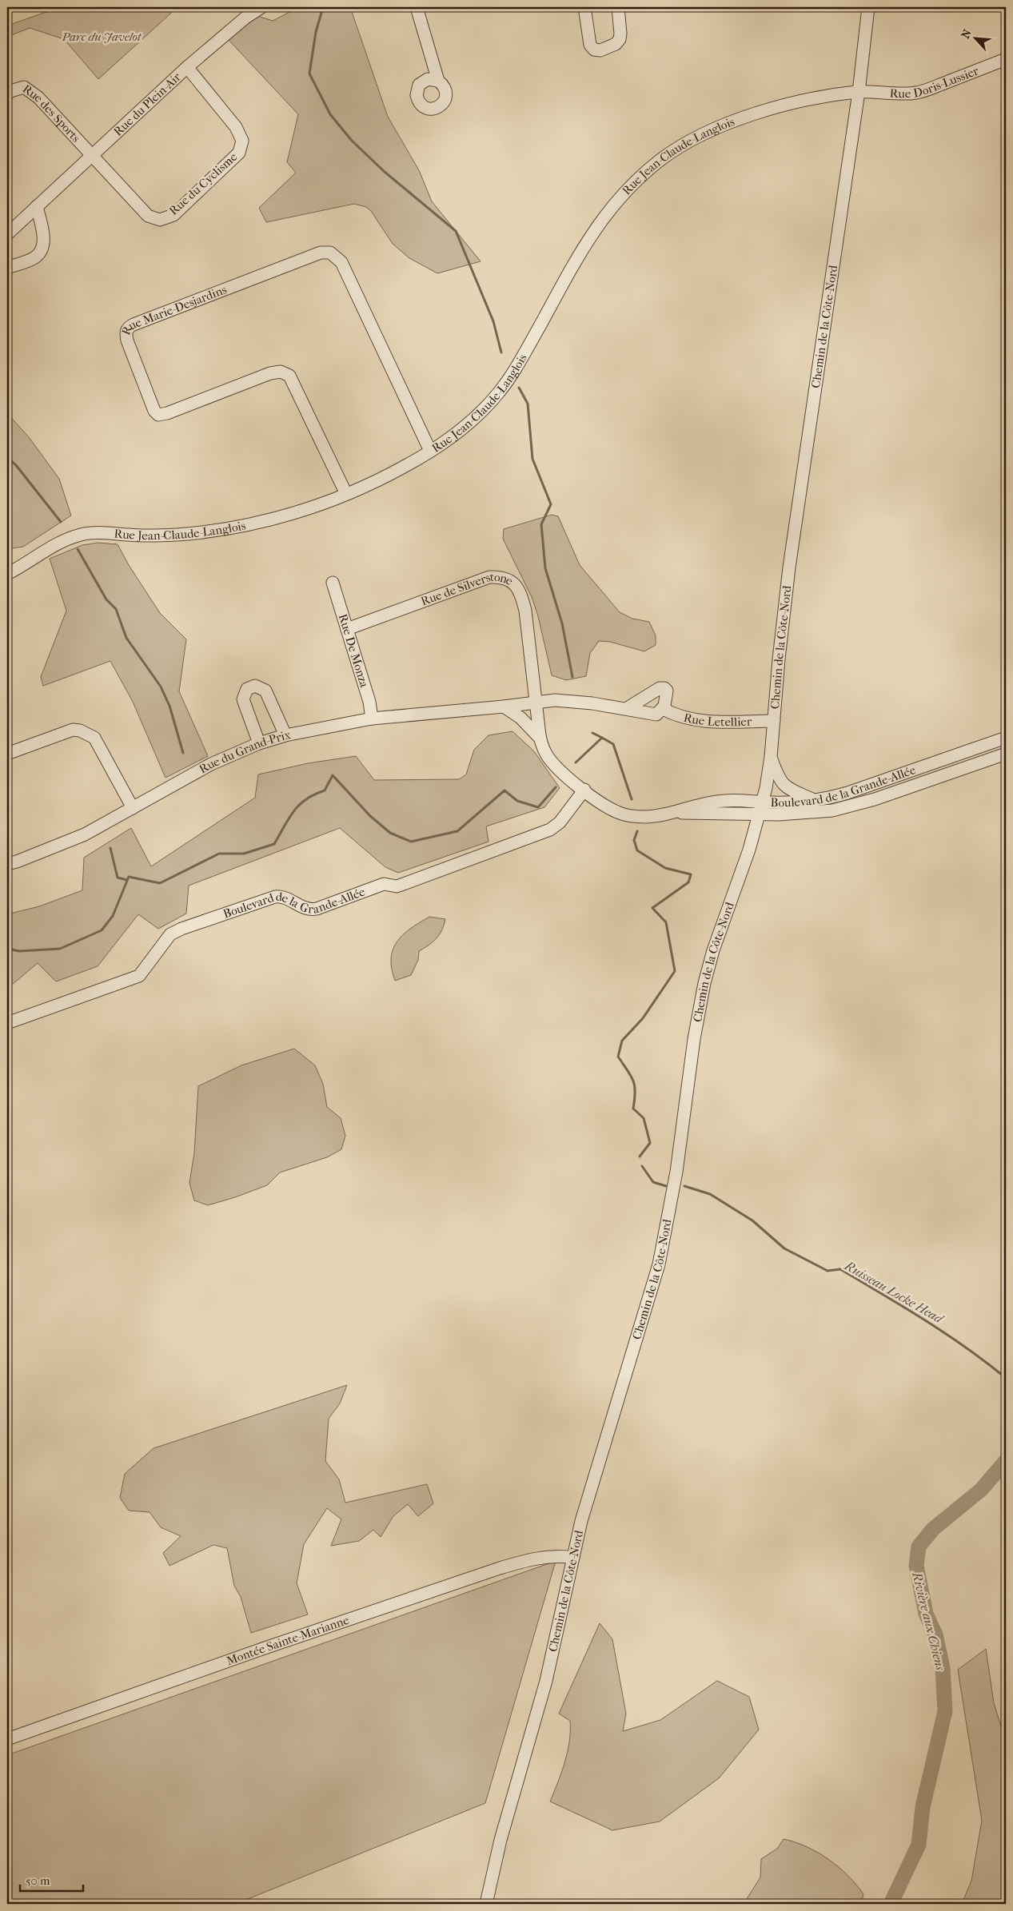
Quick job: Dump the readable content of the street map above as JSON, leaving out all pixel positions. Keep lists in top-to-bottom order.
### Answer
{
  "streets": {
    "street": [
      "Rue Doris-Lussier",
      "Rue du Plein-Air",
      "Rue des Sports",
      "Rue Jean-Claude-Langlois",
      "Rue du Cyclisme",
      "Rue Marie-Desjardins",
      "Chemin de la Côte-Nord",
      "Rue de Silverstone",
      "Rue De Monza",
      "Rue Letellier",
      "Rue du Grand-Prix",
      "Boulevard de la Grande-Allée",
      "Montée Sainte-Marianne"
    ]
  },
  "crossings": [
    ["Rue Doris-Lussier", "Rue Jean-Claude-Langlois"],
    ["Rue Doris-Lussier", "Chemin de la Côte-Nord"],
    ["Rue du Plein-Air", "Rue des Sports"],
    ["Rue du Plein-Air", "Rue du Cyclisme"],
    ["Rue des Sports", "Rue du Cyclisme"],
    ["Rue Jean-Claude-Langlois", "Rue Marie-Desjardins"],
    ["Rue Jean-Claude-Langlois", "Chemin de la Côte-Nord"],
    ["Chemin de la Côte-Nord", "Rue Letellier"],
    ["Chemin de la Côte-Nord", "Boulevard de la Grande-Allée"],
    ["Chemin de la Côte-Nord", "Montée Sainte-Marianne"],
    ["Rue de Silverstone", "Rue De Monza"],
    ["Rue de Silverstone", "Rue du Grand-Prix"],
    ["Rue de Silverstone", "Boulevard de la Grande-Allée"],
    ["Rue De Monza", "Rue du Grand-Prix"],
    ["Rue du Grand-Prix", "Boulevard de la Grande-Allée"]
  ],
  "water": ["Ruisseau Locke Head", "Rivière aux Chiens"],
  "parks": ["Parc du Javelot"],
  "scale_bar": "50 m",
  "north": "top left"
}
